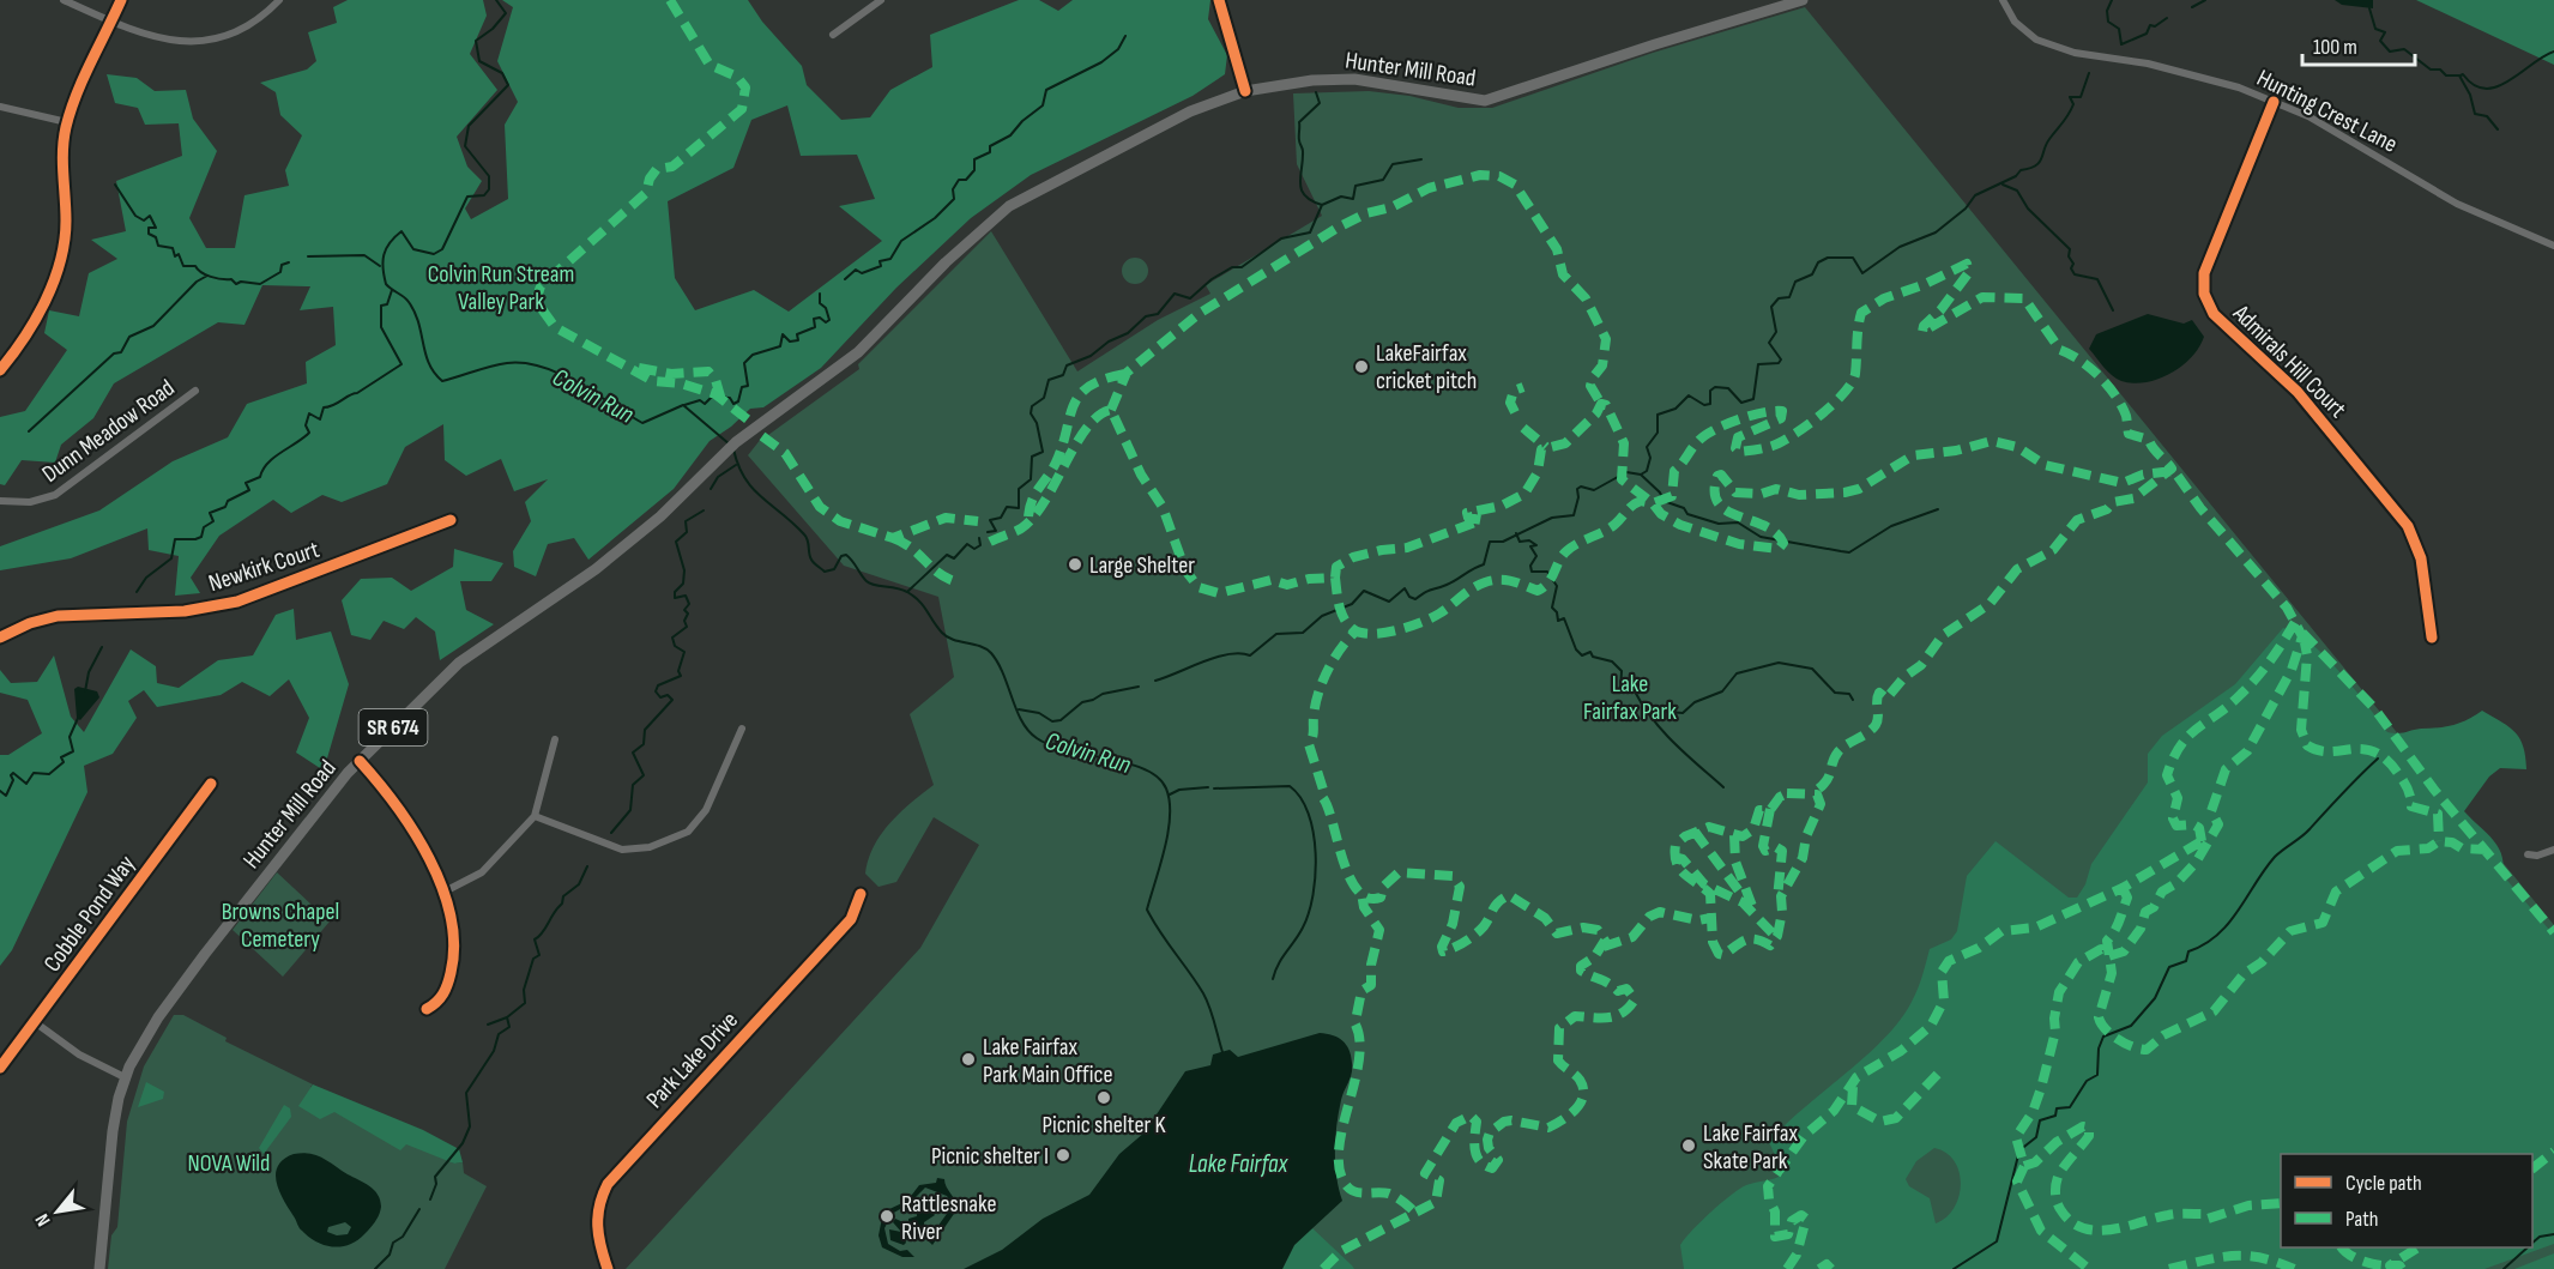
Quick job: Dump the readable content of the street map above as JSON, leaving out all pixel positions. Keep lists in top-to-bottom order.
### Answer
{
  "streets": {
    "main road": ["Hunter Mill Road", "SR 674"],
    "street": [
      "Hunting Crest Lane",
      "Admirals Hill Court",
      "Dunn Meadow Road",
      "Newkirk Court",
      "Cobble Pond Way",
      "Park Lake Drive"
    ]
  },
  "crossings": [
    ["Hunting Crest Lane", "Admirals Hill Court"]
  ],
  "water": ["Colvin Run", "Lake Fairfax"],
  "parks": [
    "Colvin Run Stream Valley Park",
    "Lake Fairfax Park",
    "Browns Chapel Cemetery",
    "NOVA Wild"
  ],
  "places": [
    "LakeFairfax cricket pitch",
    "Large Shelter",
    "Lake Fairfax Park Main Office",
    "Picnic shelter K",
    "Lake Fairfax Skate Park",
    "Picnic shelter I",
    "Rattlesnake River"
  ],
  "legend": ["Cycle path", "Path"],
  "scale_bar": "100 m",
  "north": "bottom left"
}
